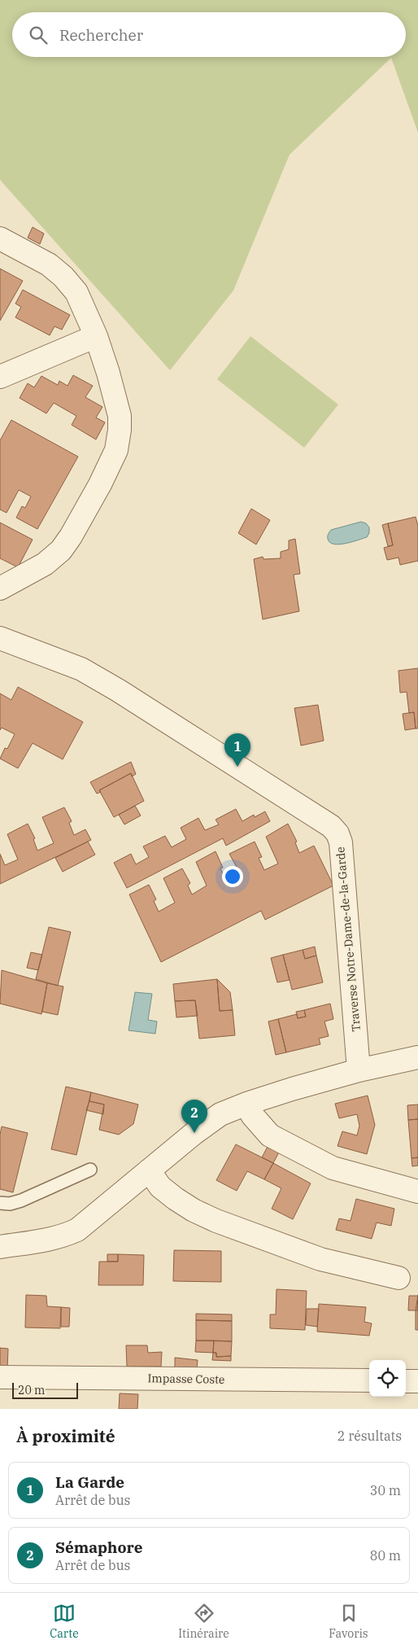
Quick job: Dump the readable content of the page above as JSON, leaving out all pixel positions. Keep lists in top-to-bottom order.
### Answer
{
  "streets": {
    "street": ["Traverse Notre-Dame-de-la-Garde", "Impasse Coste"]
  },
  "scale_bar": "20 m",
  "page": {
    "search": "Rechercher",
    "pins": ["1", "2"],
    "scale": "20 m",
    "heading": ["À proximité", "2 résultats"],
    "list": [
      {
        "mark": "1",
        "name": "La Garde",
        "note": "Arrêt de bus",
        "value": "30 m"
      },
      {
        "mark": "2",
        "name": "Sémaphore",
        "note": "Arrêt de bus",
        "value": "80 m"
      }
    ],
    "nav": ["Carte", "Itinéraire", "Favoris"]
  }
}
